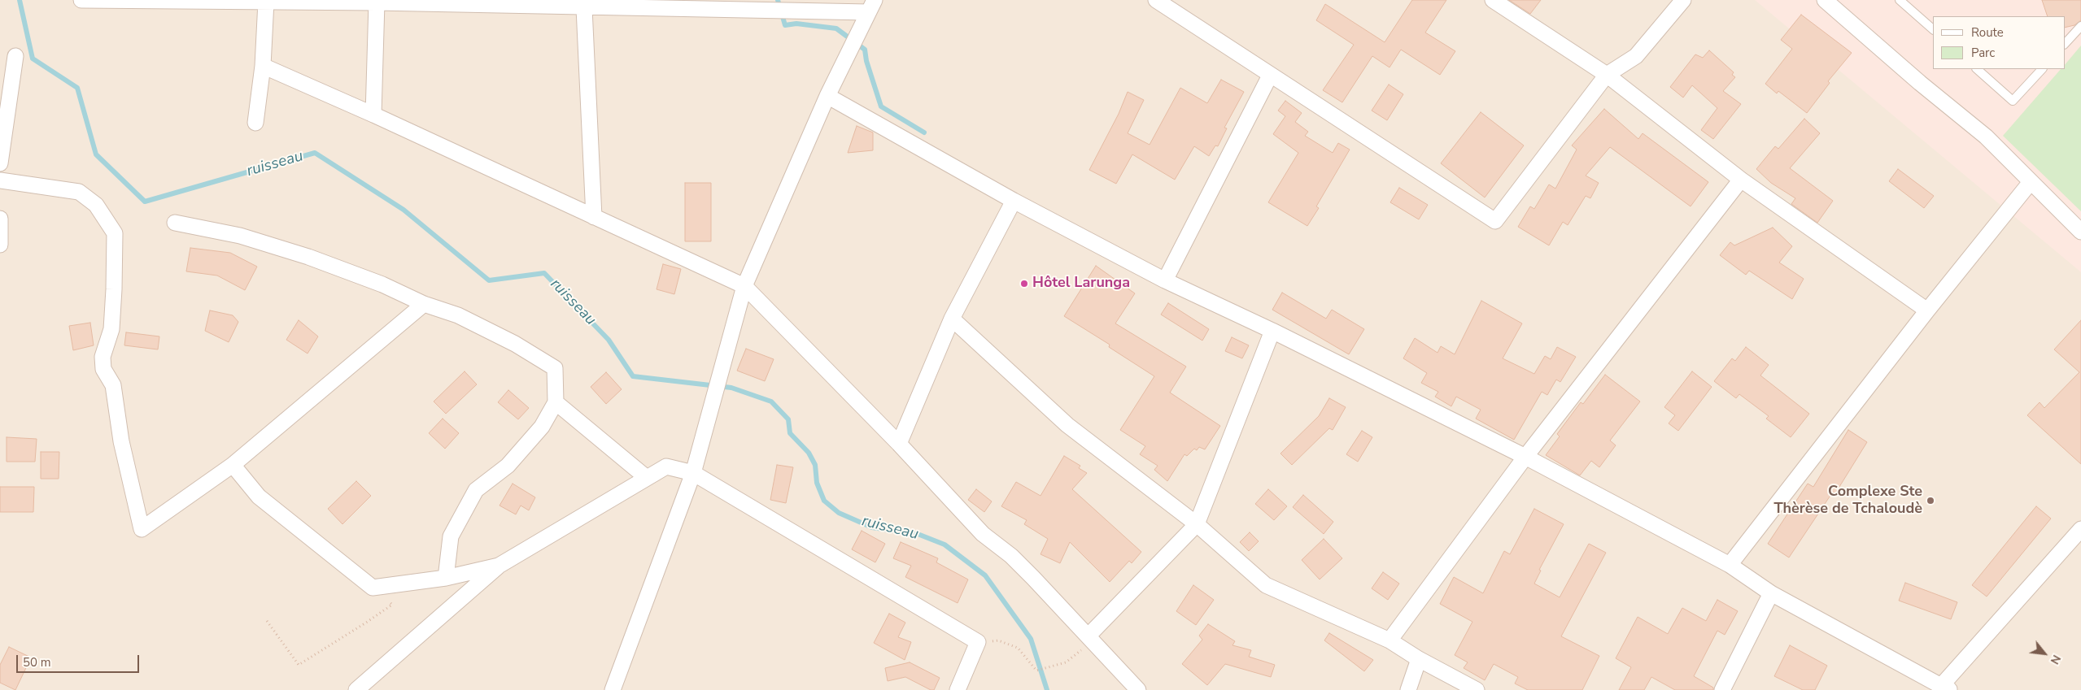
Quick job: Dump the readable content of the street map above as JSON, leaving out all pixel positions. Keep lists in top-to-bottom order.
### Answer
{
  "water": ["ruisseau"],
  "places": ["Hôtel Larunga", "Complexe Ste Thèrèse de Tchaloudè"],
  "legend": ["Route", "Parc"],
  "scale_bar": "50 m",
  "north": "bottom right"
}
